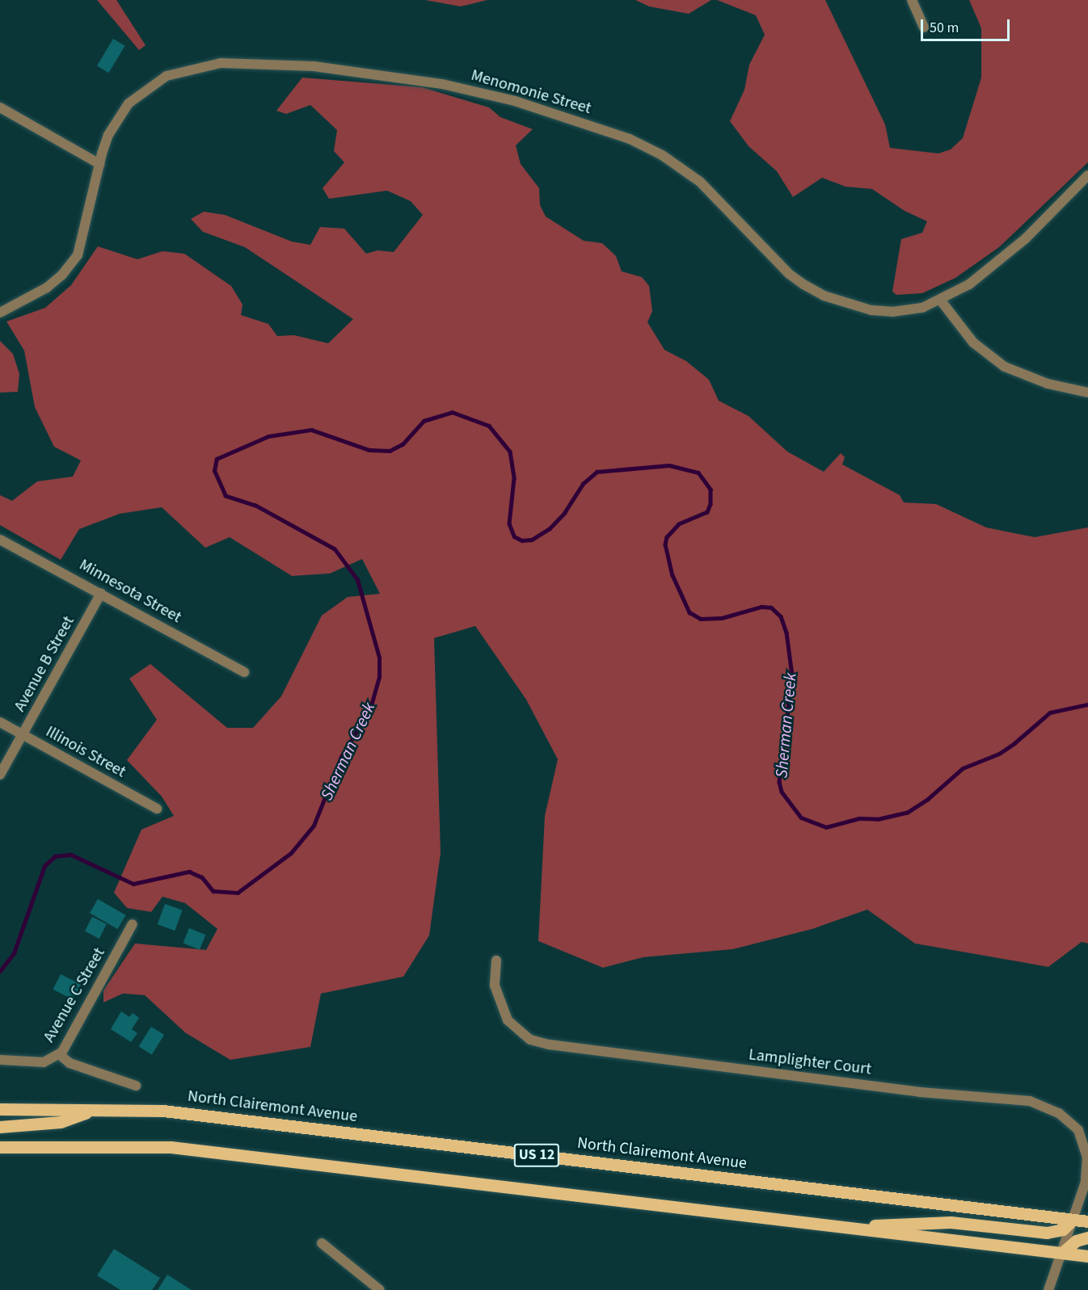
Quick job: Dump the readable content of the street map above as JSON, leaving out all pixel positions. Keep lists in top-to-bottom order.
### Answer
{
  "streets": {
    "main road": ["North Clairemont Avenue", "US 12"],
    "street": [
      "Menomonie Street",
      "Minnesota Street",
      "Avenue B Street",
      "Illinois Street",
      "Avenue C Street",
      "Lamplighter Court"
    ]
  },
  "crossings": [
    ["Minnesota Street", "Avenue B Street"],
    ["Avenue B Street", "Illinois Street"],
    ["Lamplighter Court", "North Clairemont Avenue"],
    ["Lamplighter Court", "US 12"]
  ],
  "water": ["Sherman Creek"],
  "scale_bar": "50 m"
}
